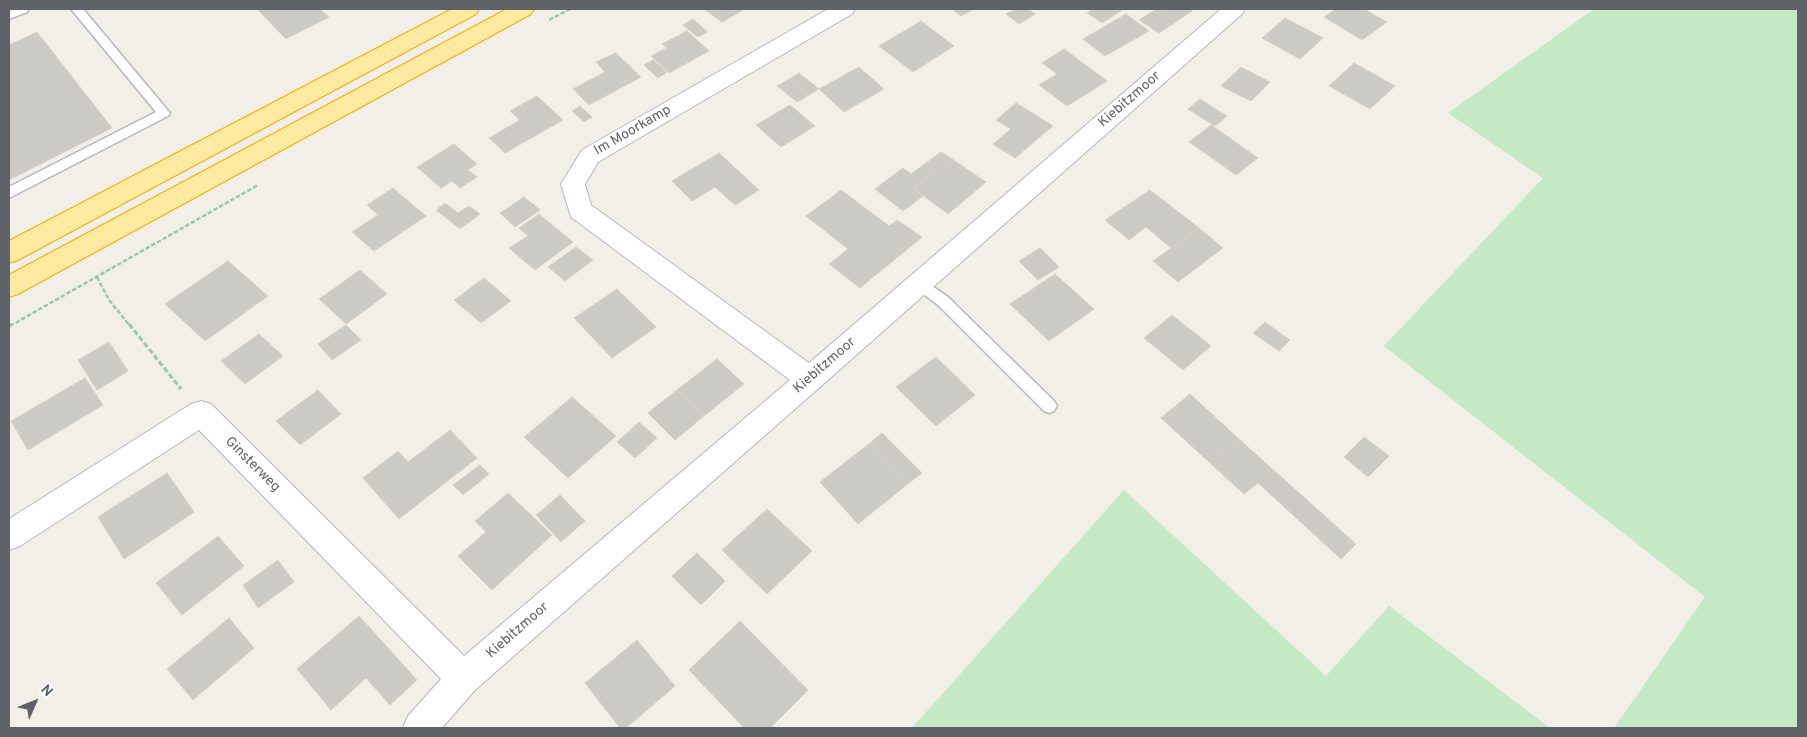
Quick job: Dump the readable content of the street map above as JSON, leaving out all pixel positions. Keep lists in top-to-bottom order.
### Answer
{
  "streets": {
    "street": ["Kiebitzmoor", "Im Moorkamp", "Ginsterweg"]
  },
  "crossings": [
    ["Kiebitzmoor", "Im Moorkamp"],
    ["Kiebitzmoor", "Ginsterweg"]
  ],
  "north": "top right"
}
